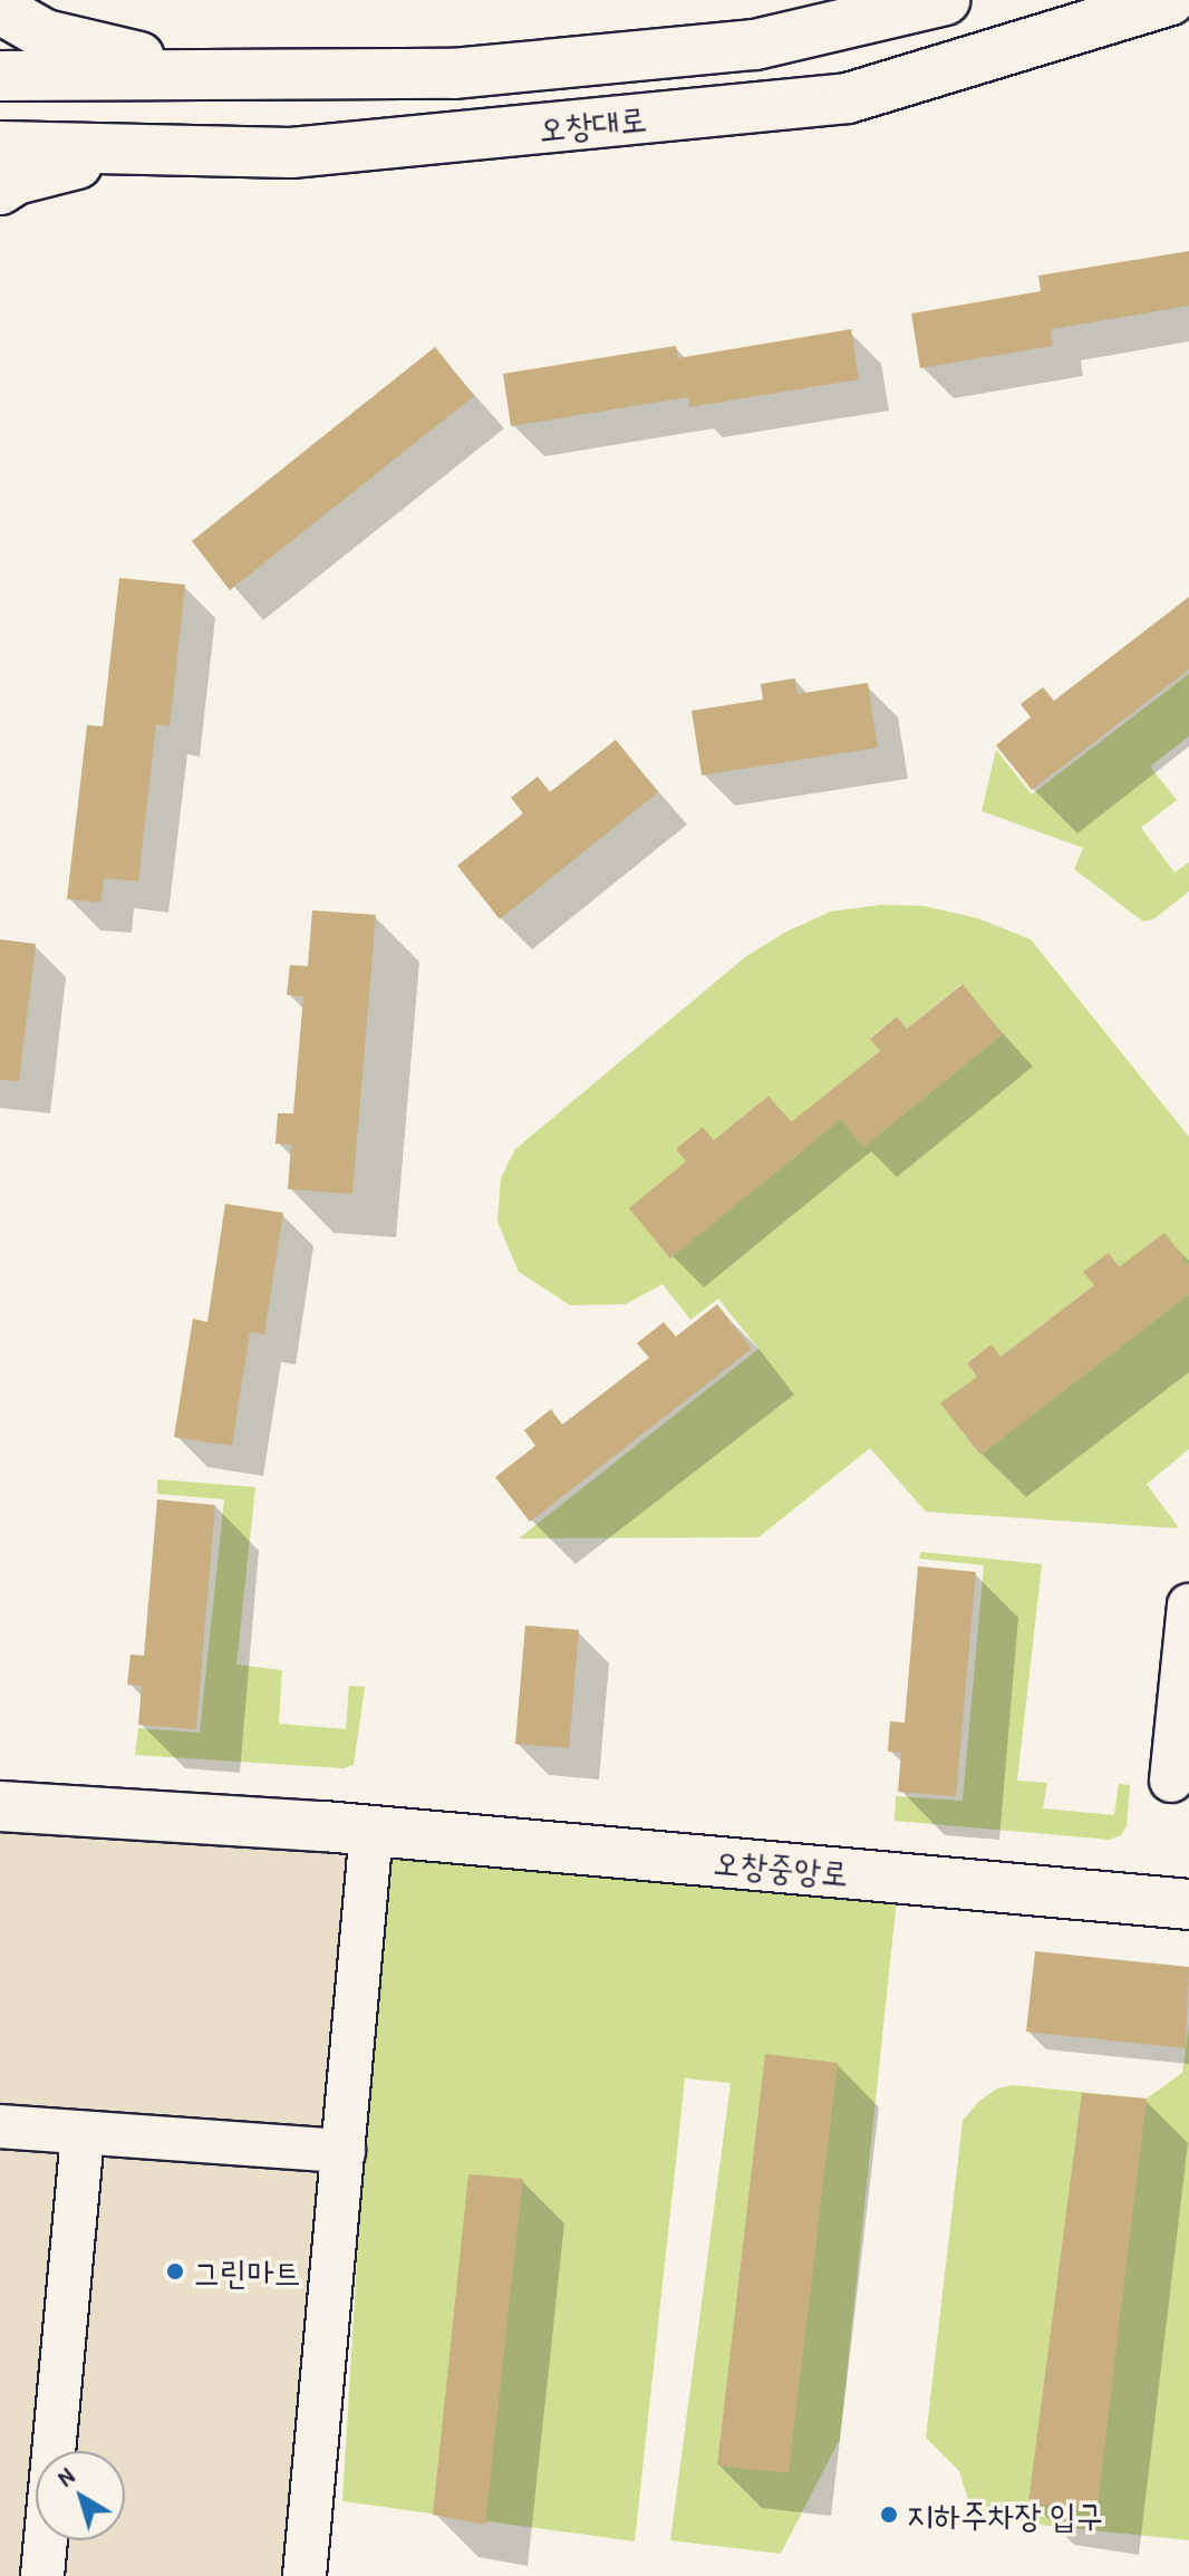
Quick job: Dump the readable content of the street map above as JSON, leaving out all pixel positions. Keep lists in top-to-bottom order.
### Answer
{
  "streets": {
    "main road": ["오창대로", "오창중앙로"]
  },
  "places": ["그린마트", "지하주차장 입구"],
  "north": "top left"
}
